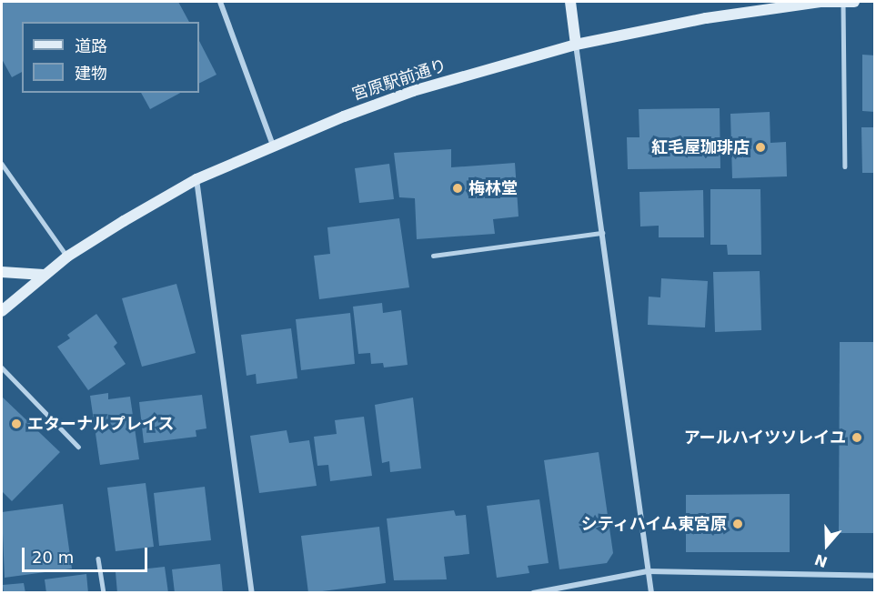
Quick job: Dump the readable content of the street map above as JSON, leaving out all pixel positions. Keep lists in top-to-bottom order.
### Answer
{
  "streets": {
    "street": ["宮原駅前通り"]
  },
  "places": [
    "紅毛屋珈琲店",
    "梅林堂",
    "エターナルプレイス",
    "アールハイツソレイユ",
    "シティハイム東宮原"
  ],
  "legend": ["道路", "建物"],
  "scale_bar": "20 m",
  "north": "bottom"
}
